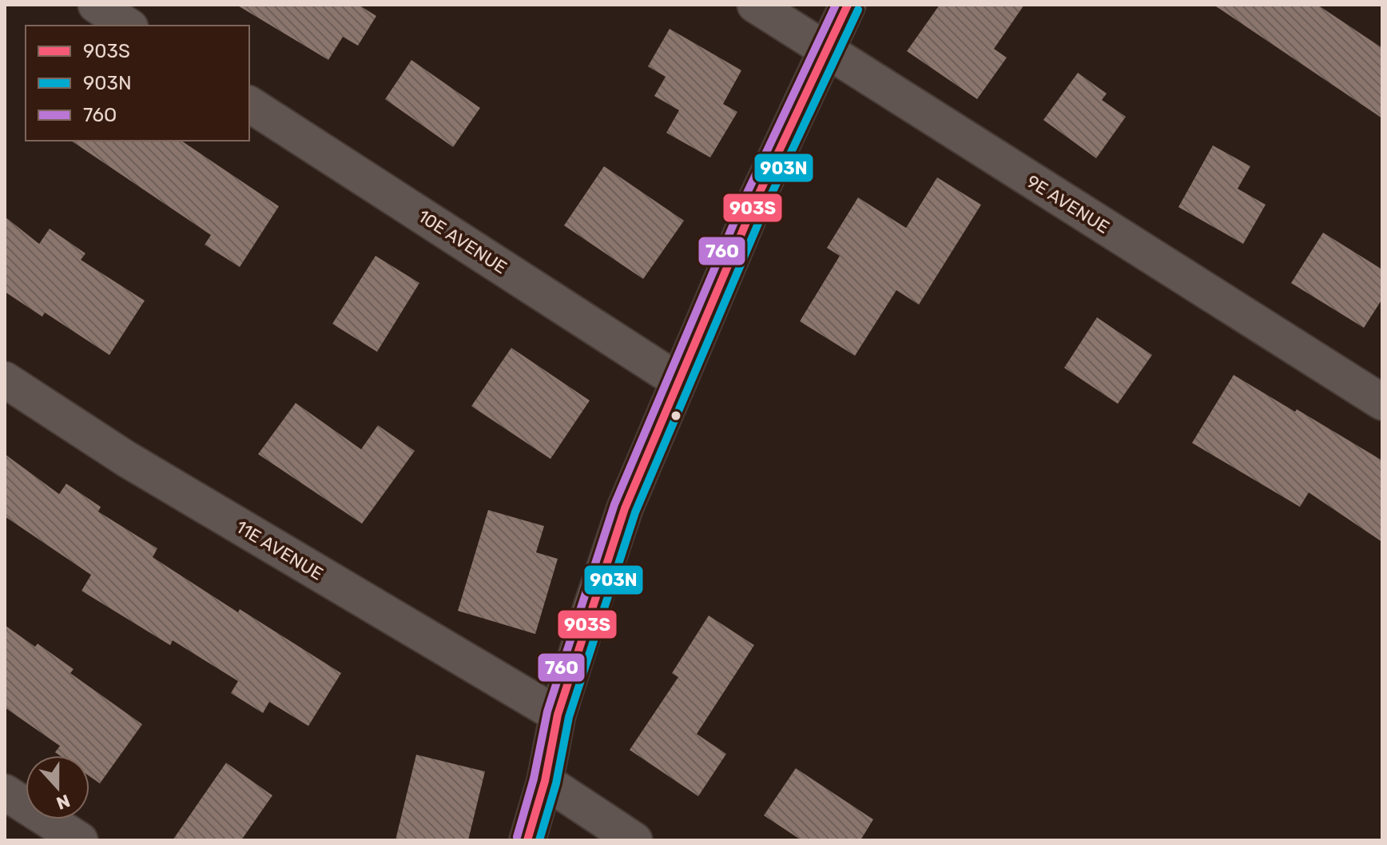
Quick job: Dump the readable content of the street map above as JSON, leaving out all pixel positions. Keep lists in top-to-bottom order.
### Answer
{
  "streets": {
    "street": ["9E AVENUE", "10E AVENUE", "11E AVENUE"]
  },
  "lines": ["transit line 903S", "transit line 76O", "transit line 903N"],
  "legend": ["903S", "903N", "76O"],
  "north": "bottom"
}
